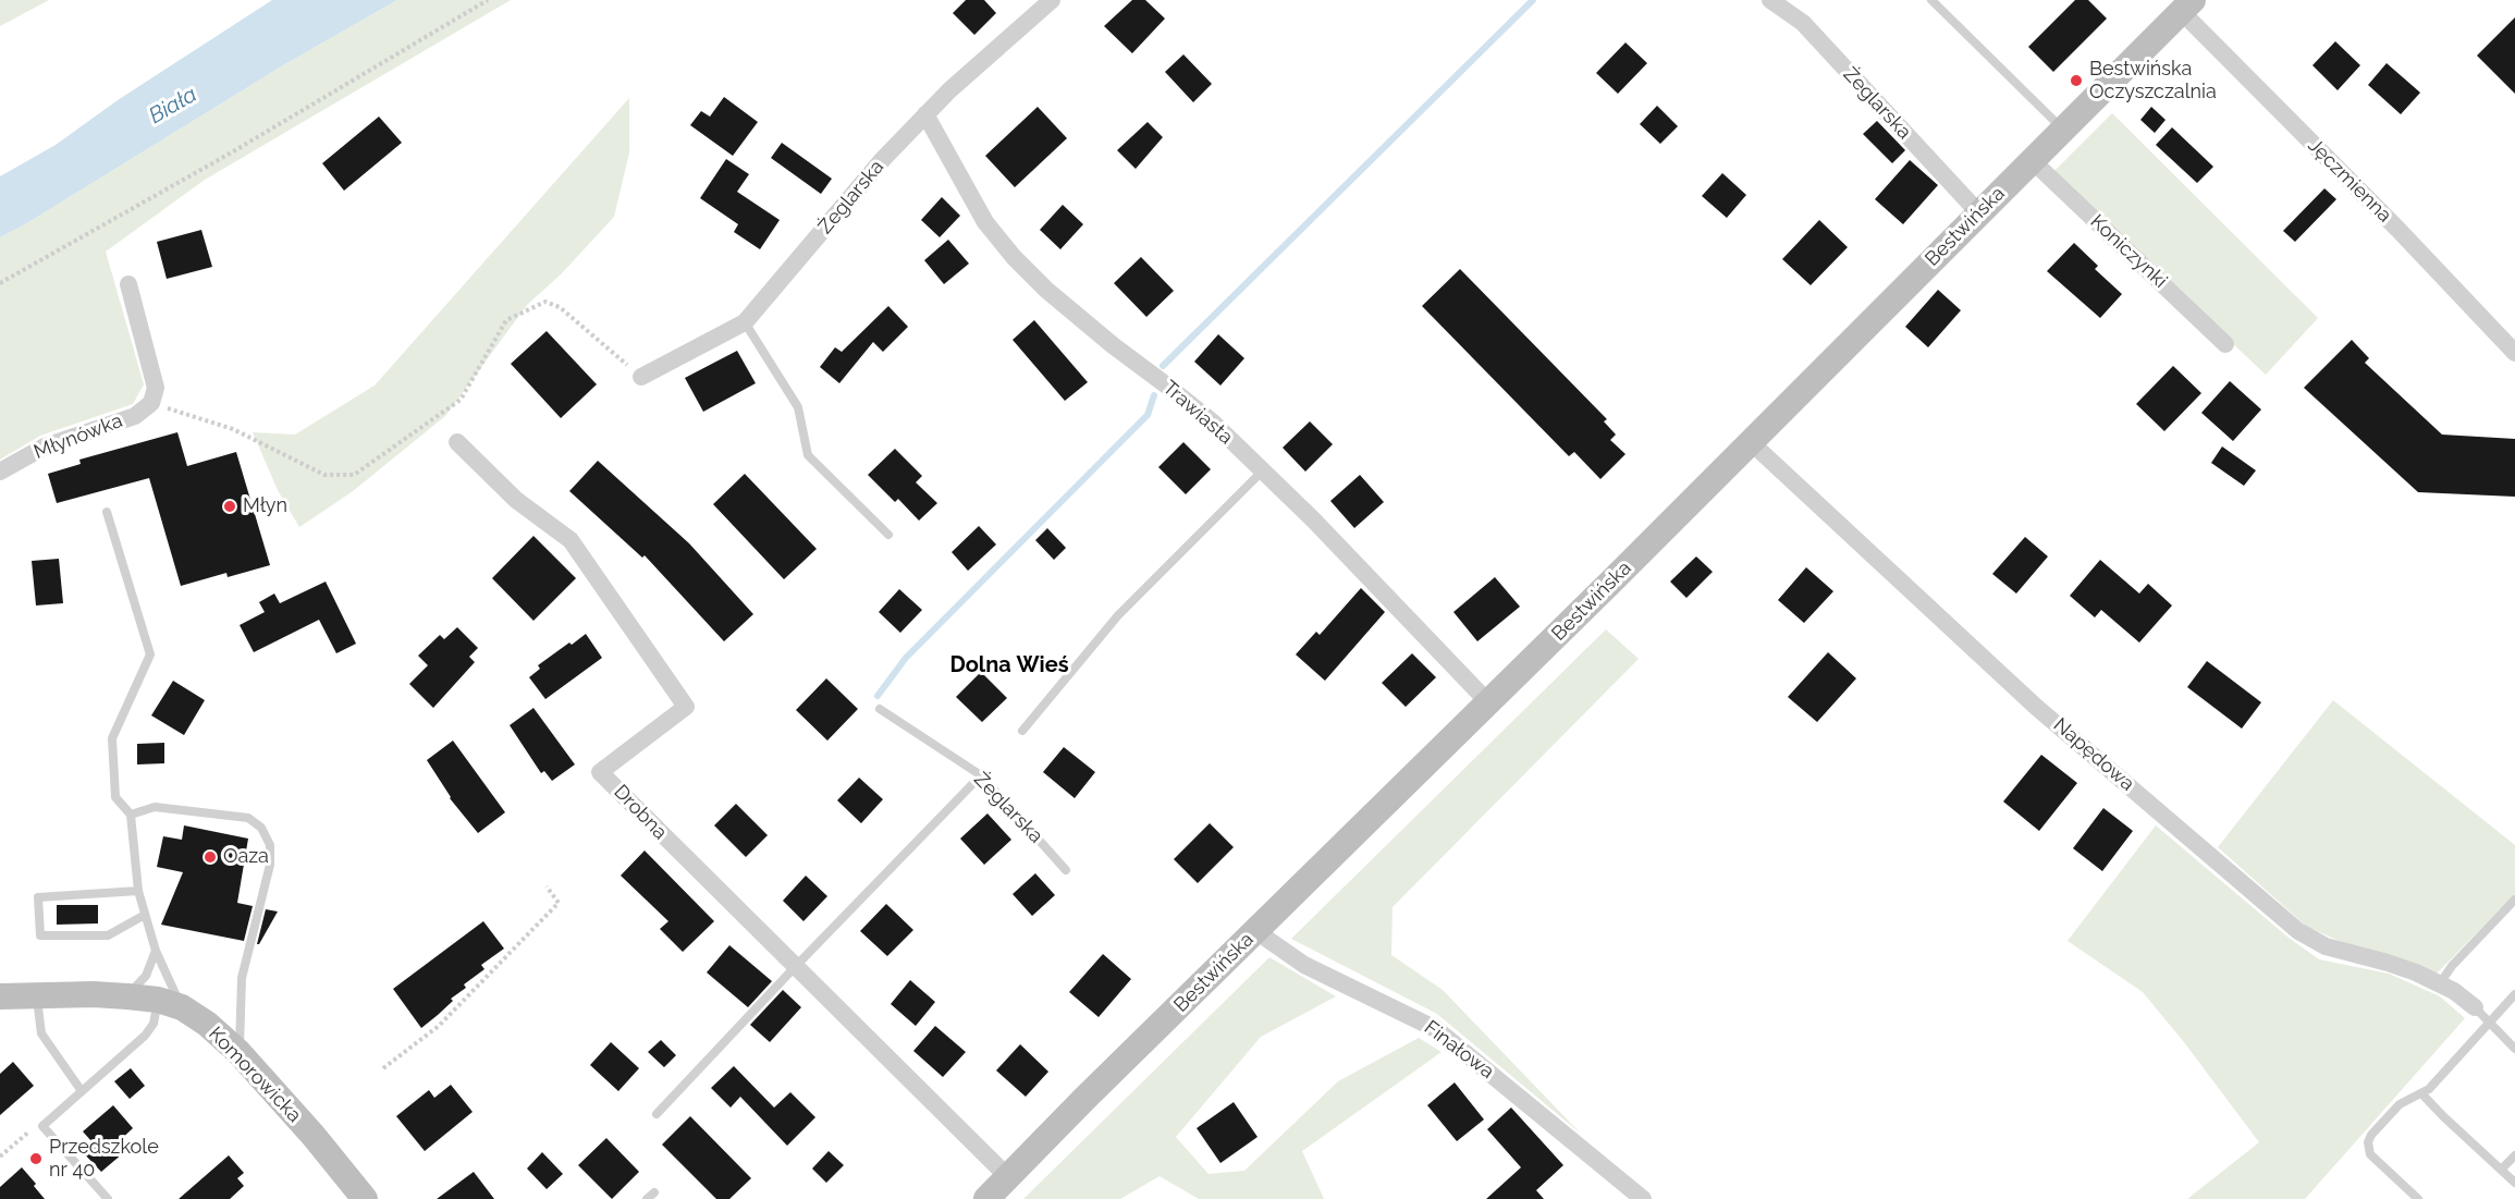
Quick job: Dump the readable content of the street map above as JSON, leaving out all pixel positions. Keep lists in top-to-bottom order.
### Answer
{
  "streets": {
    "street": [
      "Żeglarska",
      "Jęczmienna",
      "Bestwińska",
      "Koniczynki",
      "Trawiasta",
      "Młynówka",
      "Napędowa",
      "Drobna",
      "Finałowa",
      "Komorowicka"
    ]
  },
  "crossings": [
    ["Żeglarska", "Bestwińska"],
    ["Żeglarska", "Trawiasta"],
    ["Jęczmienna", "Bestwińska"],
    ["Bestwińska", "Koniczynki"],
    ["Bestwińska", "Trawiasta"],
    ["Bestwińska", "Napędowa"],
    ["Bestwińska", "Drobna"],
    ["Bestwińska", "Finałowa"]
  ],
  "districts": ["Dolna Wieś"],
  "water": ["Biała"],
  "places": [
    "Bestwińska Oczyszczalnia",
    "Młyn",
    "Oaza",
    "Przedszkole nr 40"
  ]
}
